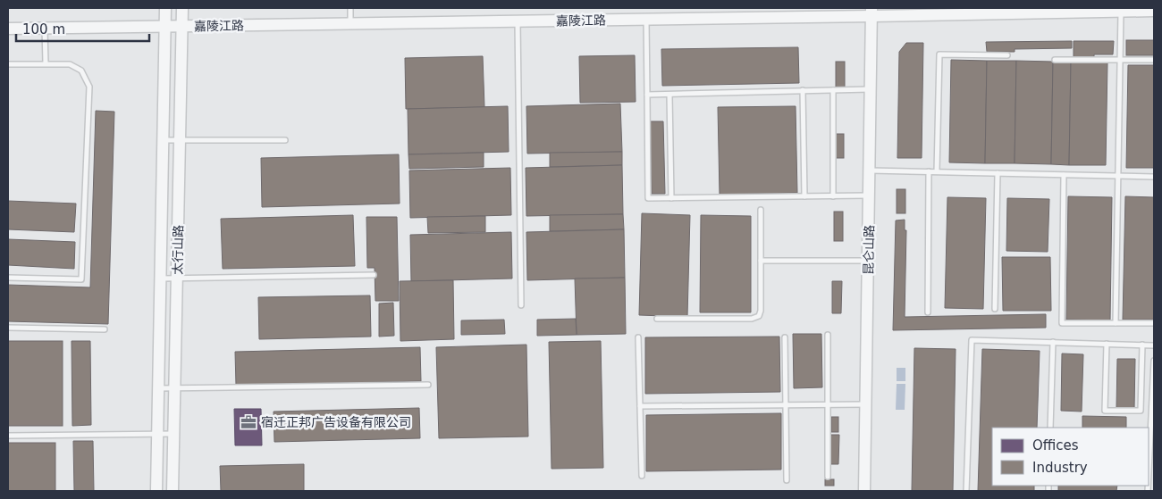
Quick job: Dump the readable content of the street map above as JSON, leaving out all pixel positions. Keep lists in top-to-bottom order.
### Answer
{
  "streets": {
    "street": ["嘉陵江路", "太行山路", "昆仑山路"]
  },
  "crossings": [
    ["嘉陵江路", "太行山路"],
    ["嘉陵江路", "昆仑山路"]
  ],
  "places": {
    "office": ["宿迁正邦广告设备有限公司"]
  },
  "legend": ["Offices", "Industry"],
  "scale_bar": "100 m"
}
